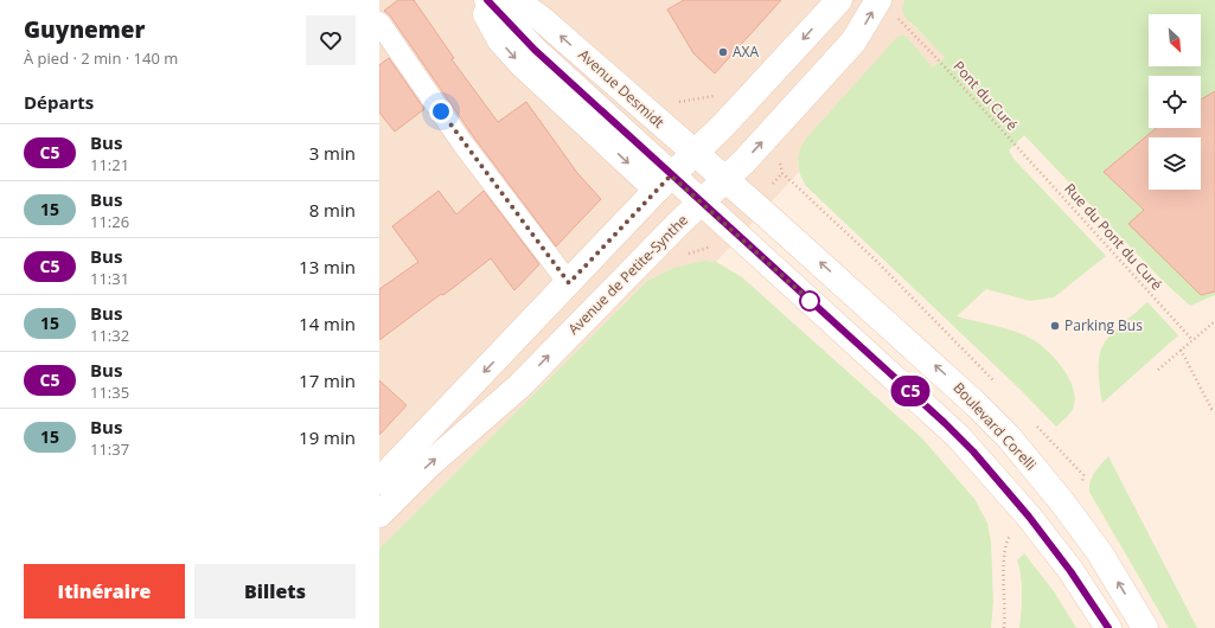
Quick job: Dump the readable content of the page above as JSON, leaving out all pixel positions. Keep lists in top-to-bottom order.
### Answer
{
  "streets": {
    "main road": ["Avenue Desmidt", "Avenue de Petite-Synthe", "Boulevard Corelli"],
    "path": ["Pont du Curé", "Rue du Pont du Curé"]
  },
  "crossings": [
    ["Avenue Desmidt", "Avenue de Petite-Synthe"],
    ["Avenue Desmidt", "Boulevard Corelli"],
    ["Pont du Curé", "Rue du Pont du Curé"],
    ["Pont du Curé", "Avenue de Petite-Synthe"],
    ["Avenue de Petite-Synthe", "Boulevard Corelli"]
  ],
  "places": ["AXA", "Parking Bus"],
  "lines": ["bus line C5"],
  "north": "bottom right",
  "page": {
    "heading": [
      ["Guynemer", "À pied · 2 min · 140 m"],
      "Départs"
    ],
    "on_map": "C5",
    "list": [
      {
        "mark": "C5",
        "name": "Bus",
        "note": "11:21",
        "value": "3 min"
      },
      {
        "mark": "15",
        "name": "Bus",
        "note": "11:26",
        "value": "8 min"
      },
      {
        "mark": "C5",
        "name": "Bus",
        "note": "11:31",
        "value": "13 min"
      },
      {
        "mark": "15",
        "name": "Bus",
        "note": "11:32",
        "value": "14 min"
      },
      {
        "mark": "C5",
        "name": "Bus",
        "note": "11:35",
        "value": "17 min"
      },
      {
        "mark": "15",
        "name": "Bus",
        "note": "11:37",
        "value": "19 min"
      }
    ],
    "buttons": ["Itinéraire", "Billets"]
  }
}
